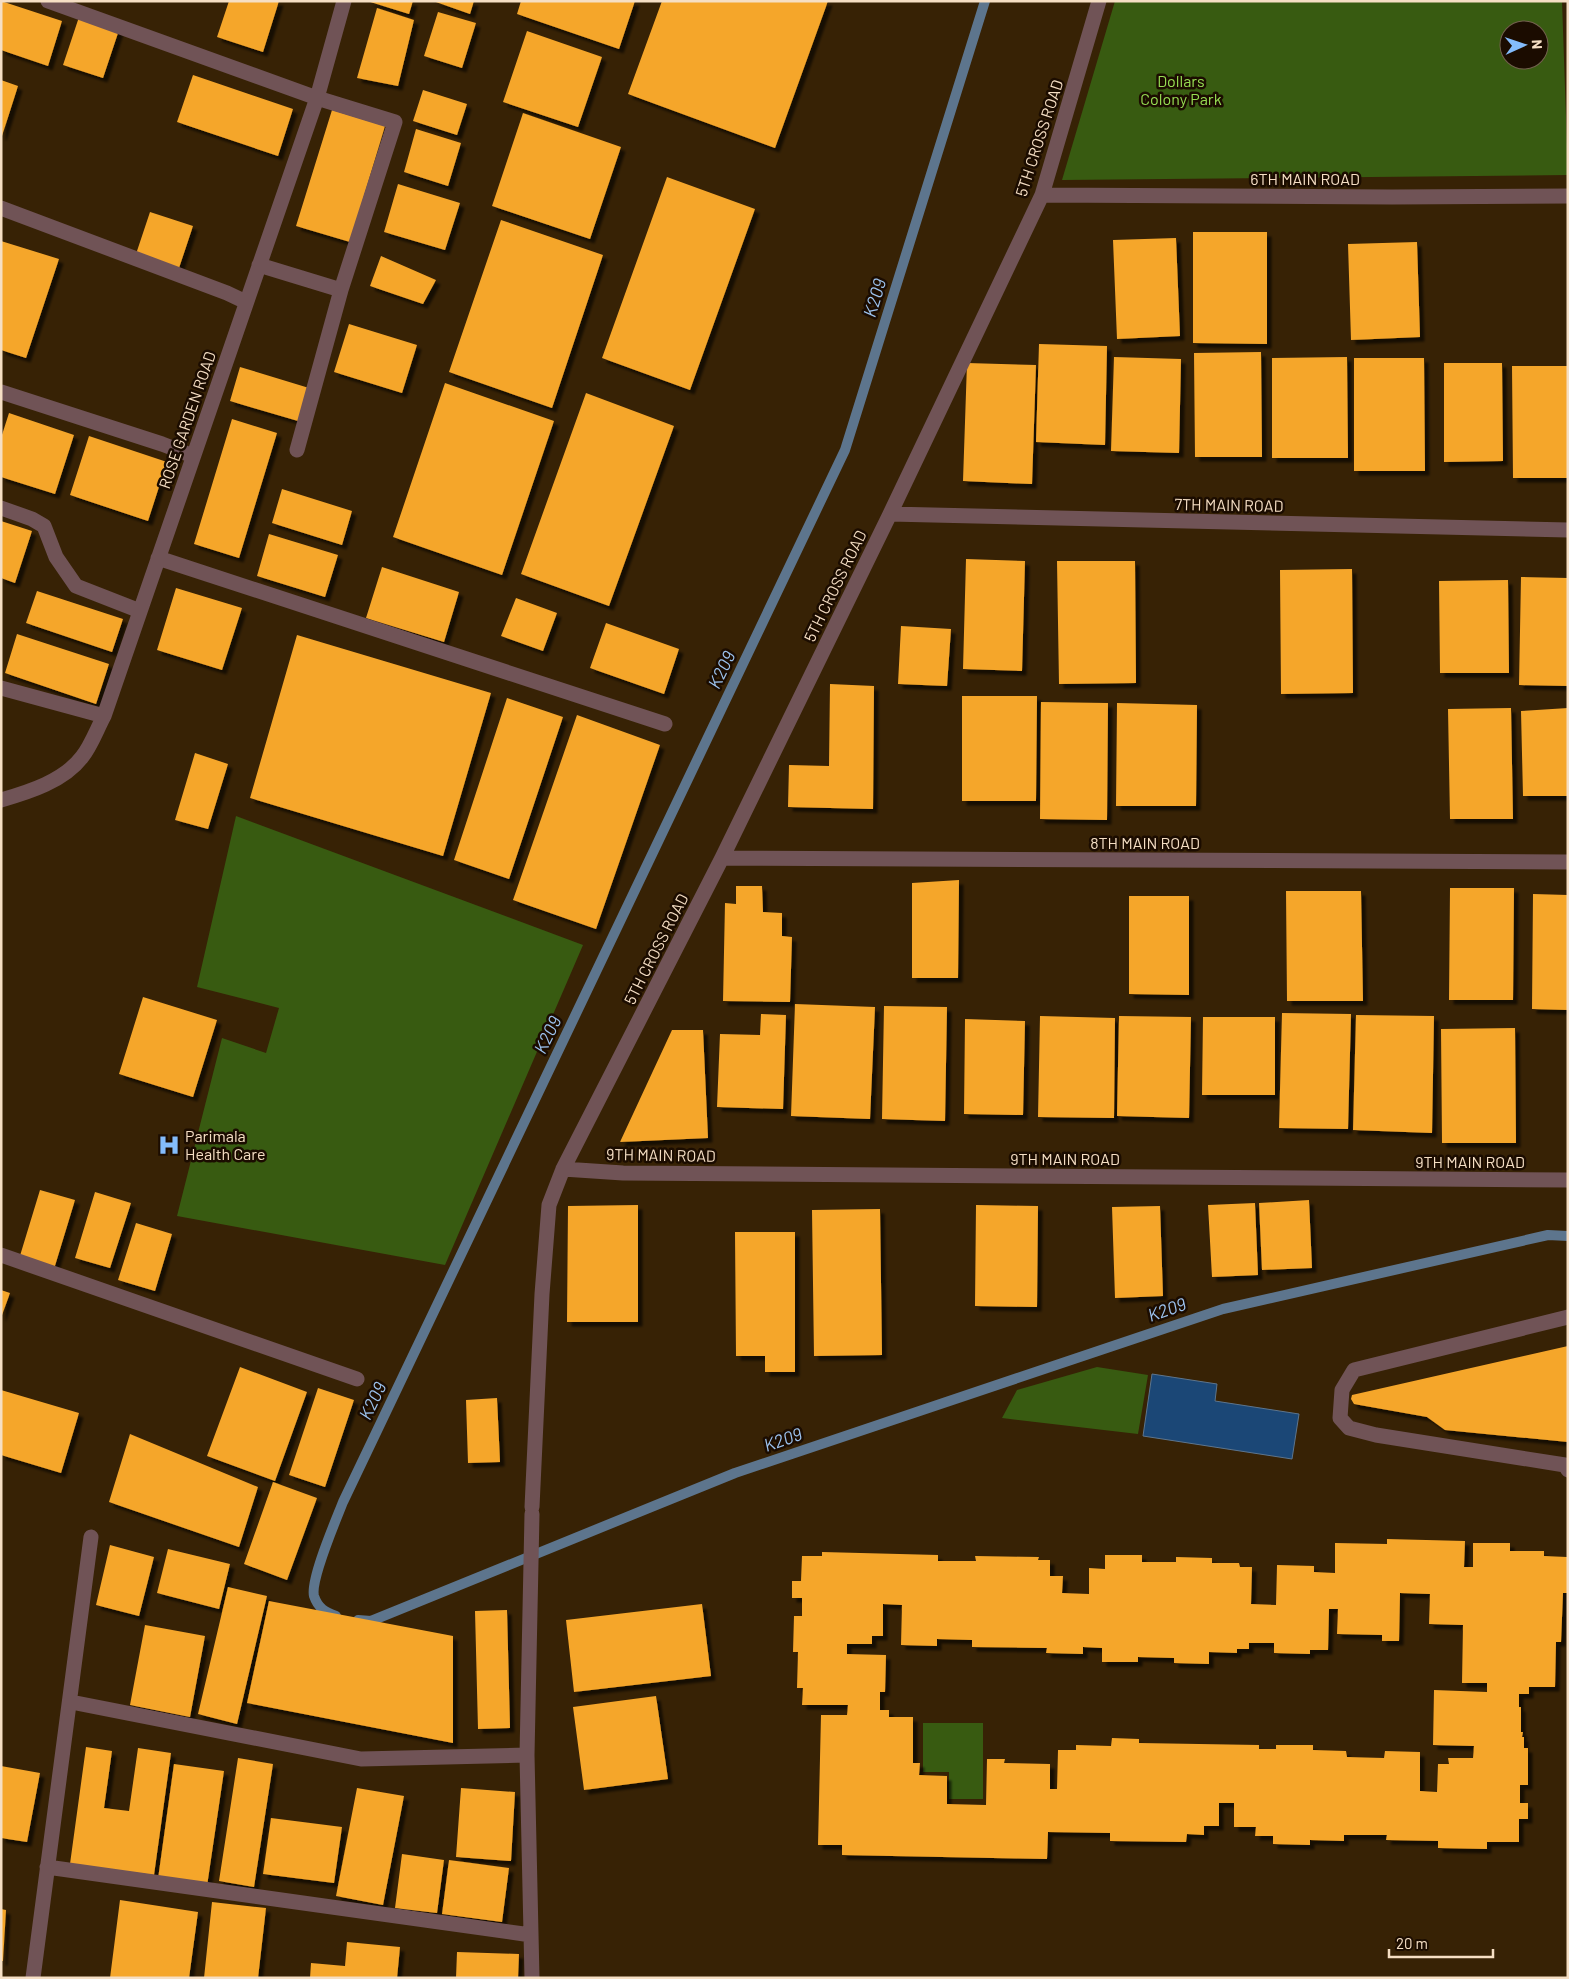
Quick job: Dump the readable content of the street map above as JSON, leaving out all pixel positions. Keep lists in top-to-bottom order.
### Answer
{
  "streets": {
    "street": [
      "5TH CROSS ROAD",
      "6TH MAIN ROAD",
      "ROSE GARDEN ROAD",
      "7TH MAIN ROAD",
      "8TH MAIN ROAD",
      "9TH MAIN ROAD"
    ]
  },
  "crossings": [
    ["5TH CROSS ROAD", "6TH MAIN ROAD"],
    ["5TH CROSS ROAD", "7TH MAIN ROAD"],
    ["5TH CROSS ROAD", "8TH MAIN ROAD"],
    ["5TH CROSS ROAD", "9TH MAIN ROAD"]
  ],
  "water": ["K209"],
  "parks": ["Dollars Colony Park"],
  "places": {
    "hospital": ["Parimala Health Care"]
  },
  "scale_bar": "20 m",
  "north": "right"
}
